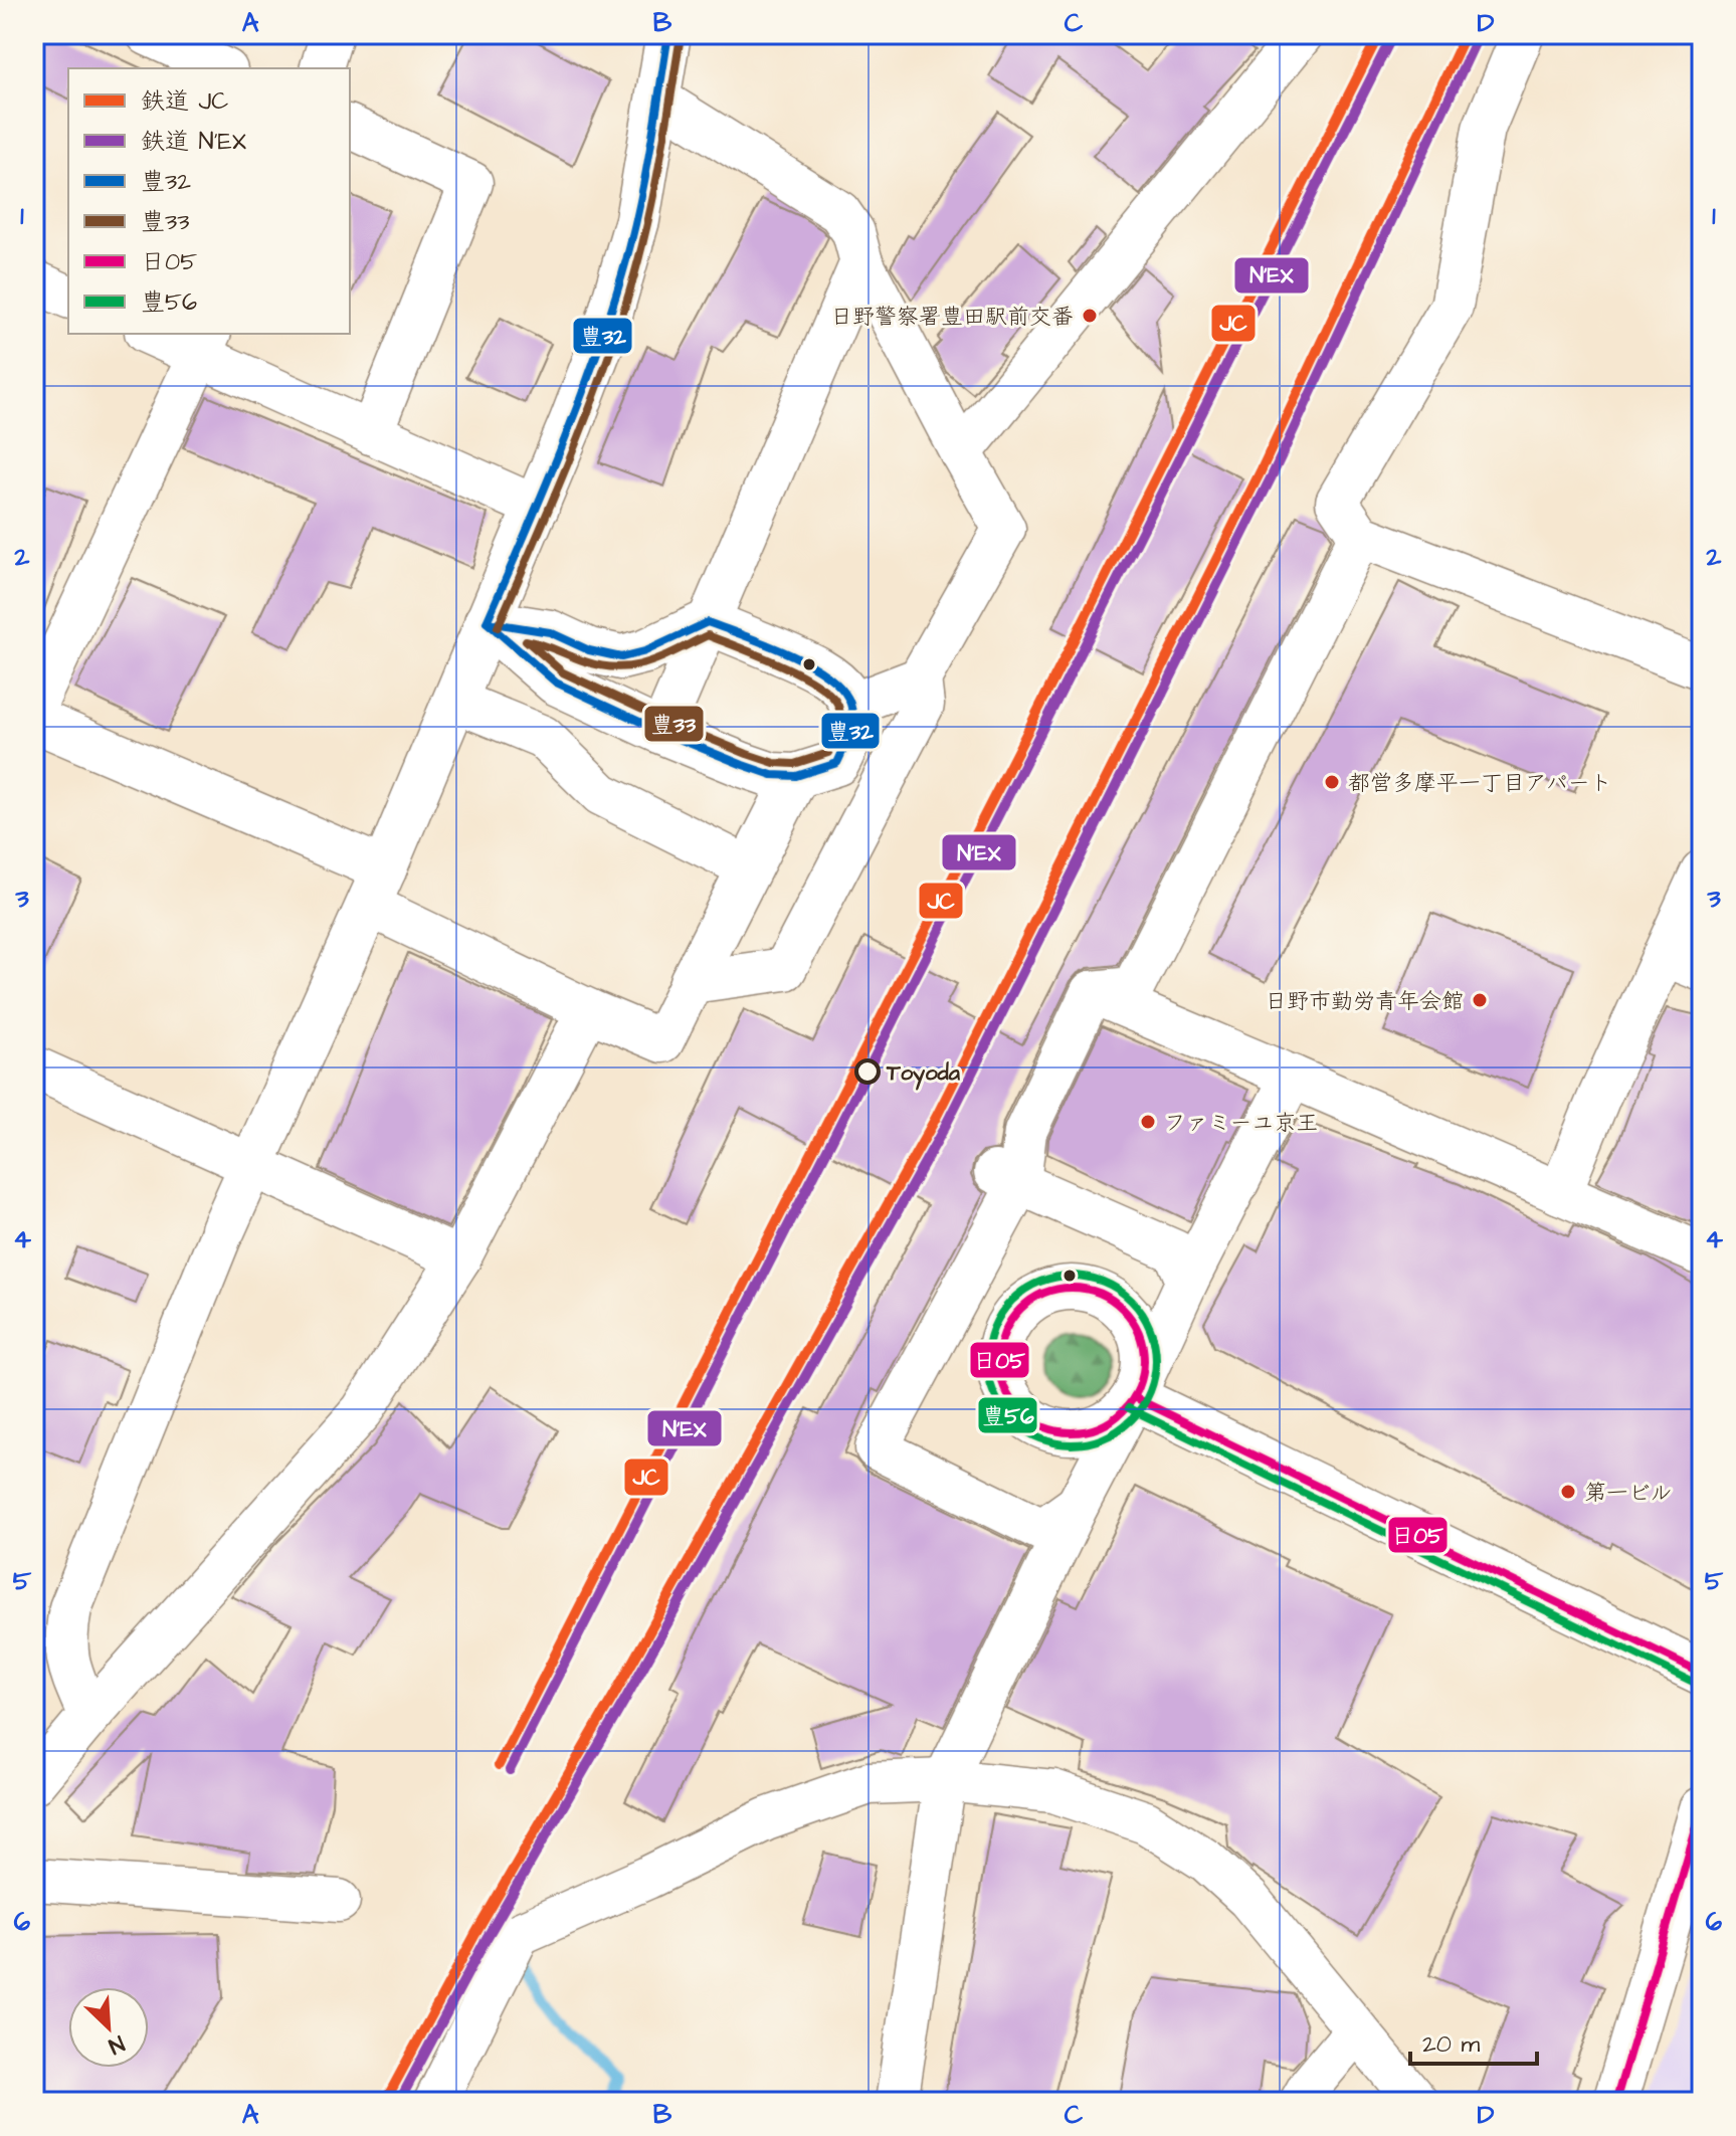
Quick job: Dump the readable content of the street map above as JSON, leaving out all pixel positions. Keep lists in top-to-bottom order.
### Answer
{
  "places": [
    "日野警察署豊田駅前交番",
    "都営多摩平一丁目アパート",
    "日野市勤労青年会館",
    "Toyoda",
    "ファミーユ京王",
    "第一ビル"
  ],
  "lines": [
    "rail line JC",
    "transit line 豊32",
    "transit line 豊33",
    "rail line N'EX",
    "transit line 豊56",
    "transit line 日05"
  ],
  "legend": [
    "鉄道 JC",
    "鉄道 N'EX",
    "豊32",
    "豊33",
    "日05",
    "豊56"
  ],
  "scale_bar": "20 m",
  "north": "bottom right",
  "grid": {
    "columns": [
      "A",
      "B",
      "C",
      "D"
    ],
    "rows": [
      "1",
      "2",
      "3",
      "4",
      "5",
      "6"
    ]
  }
}
